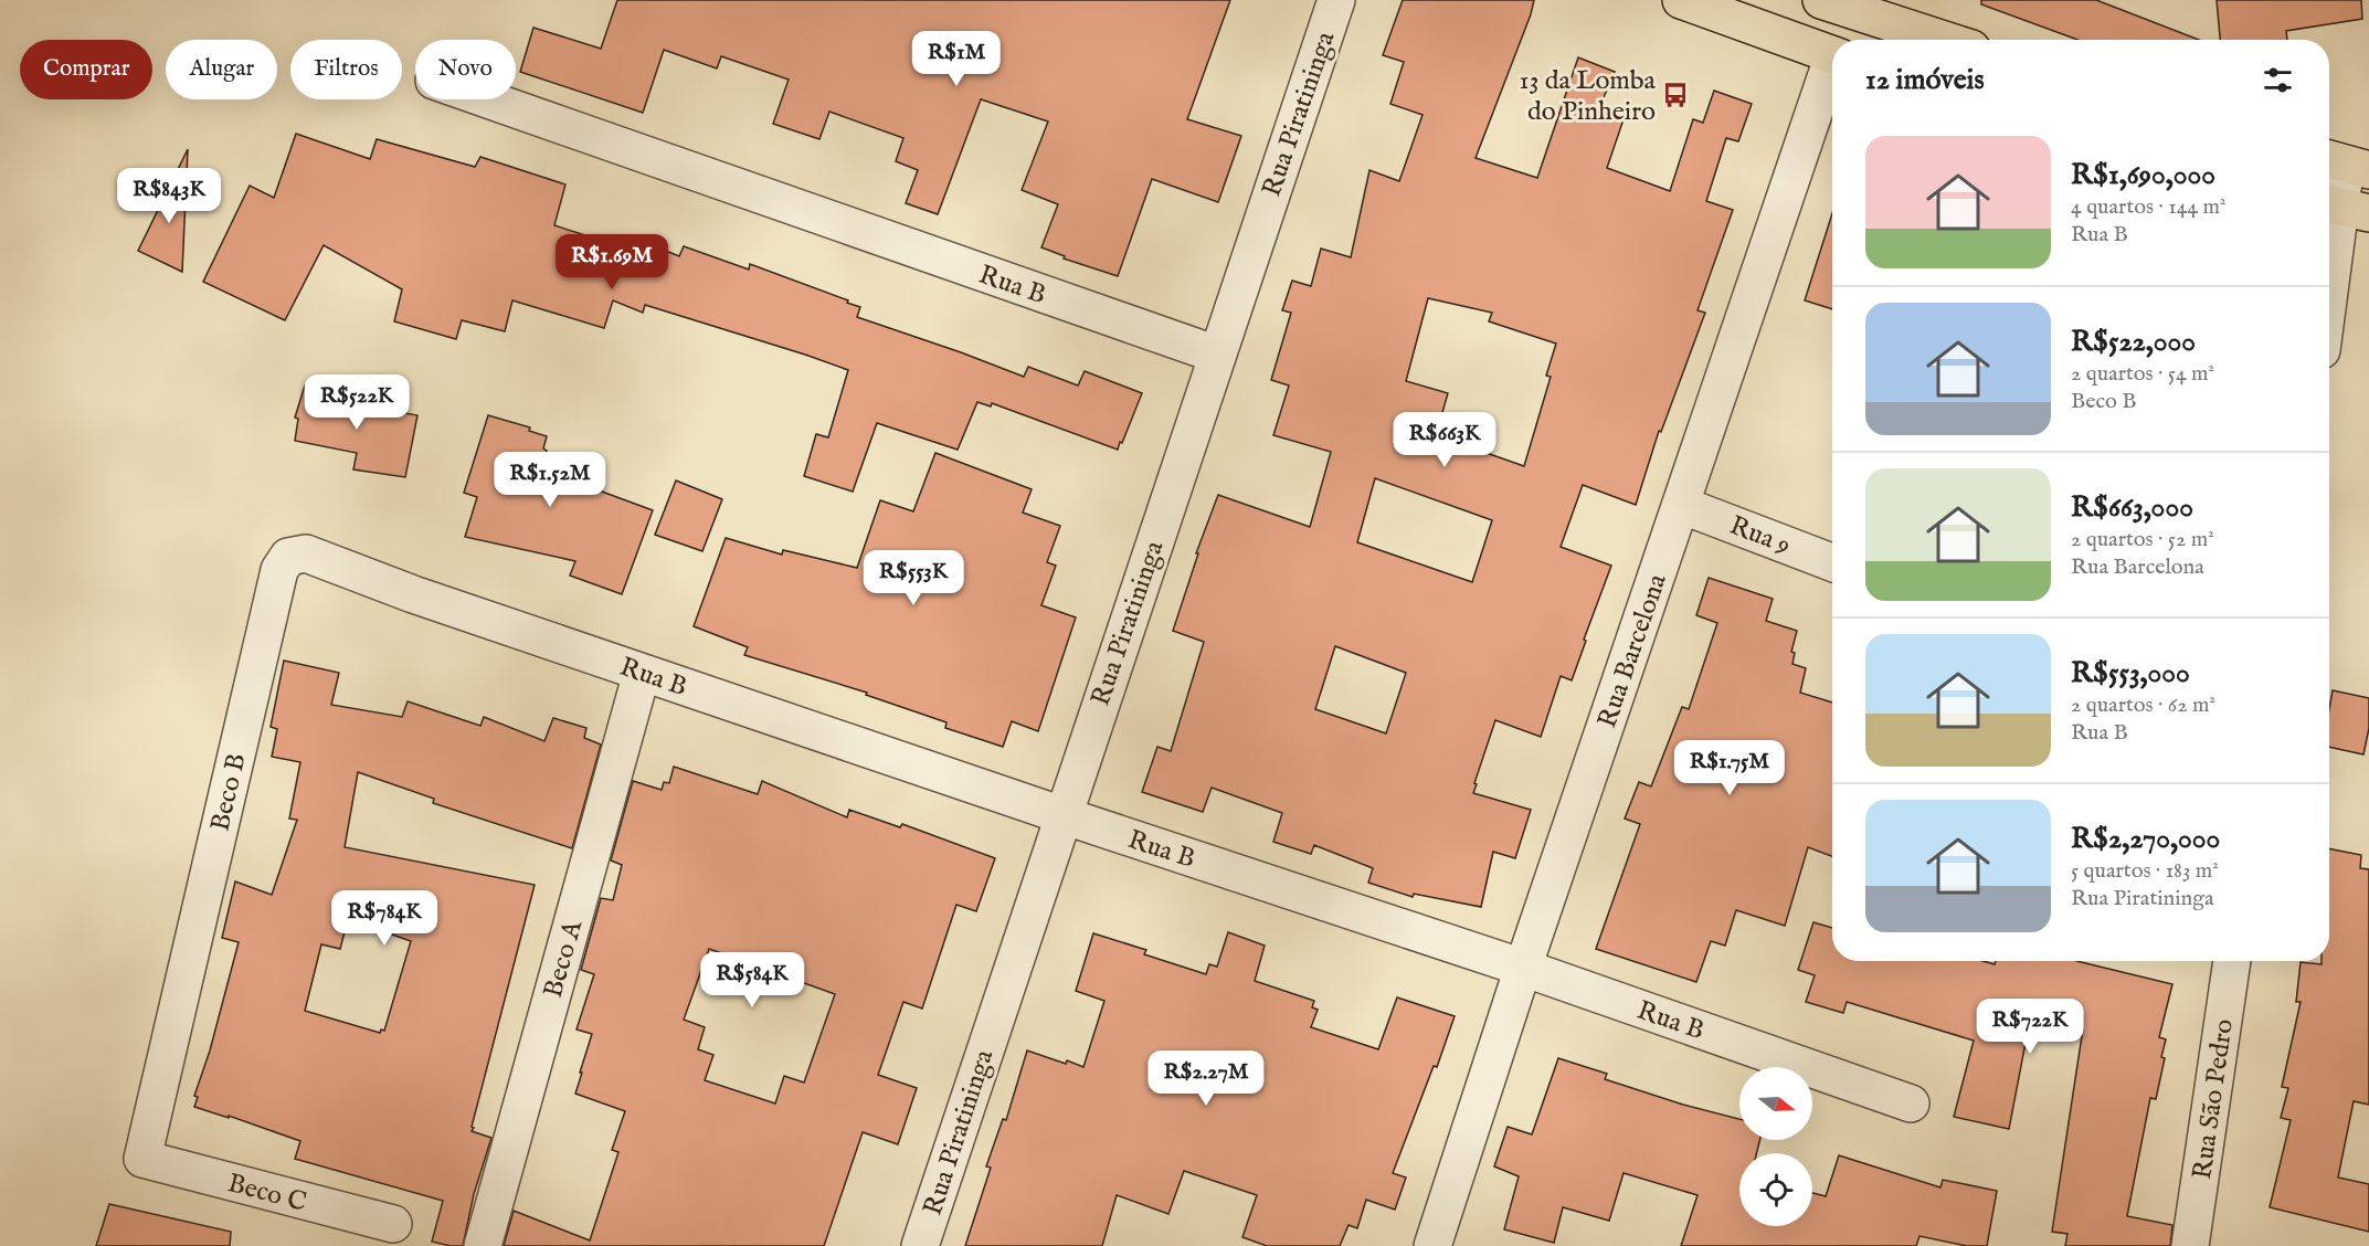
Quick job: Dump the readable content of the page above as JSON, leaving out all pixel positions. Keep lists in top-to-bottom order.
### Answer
{
  "streets": {
    "street": [
      "Rua Piratininga",
      "Rua B",
      "Rua 9",
      "Rua Barcelona",
      "Beco B",
      "Beco A",
      "Rua São Pedro",
      "Beco C"
    ]
  },
  "crossings": [
    ["Rua Piratininga", "Rua B"],
    ["Rua B", "Rua Barcelona"],
    ["Rua B", "Beco B"],
    ["Rua B", "Beco A"],
    ["Rua 9", "Rua Barcelona"],
    ["Beco B", "Beco C"]
  ],
  "places": {
    "bus stop": ["13 da Lomba do Pinheiro"]
  },
  "north": "right",
  "page": {
    "price": [
      "R$1M",
      "R$843K",
      "R$1.69M",
      "R$522K",
      "R$663K",
      "R$1.52M",
      "R$553K",
      "R$1.75M",
      "R$784K",
      "R$584K",
      "R$722K",
      "R$2.27M"
    ],
    "chip": [
      "Comprar",
      "Alugar",
      "Filtros",
      "Novo"
    ],
    "heading": "12 imóveis",
    "list": [
      {
        "name": "R$1,690,000",
        "note": "4 quartos · 144 m² · Rua B"
      },
      {
        "name": "R$522,000",
        "note": "2 quartos · 54 m² · Beco B"
      },
      {
        "name": "R$663,000",
        "note": "2 quartos · 52 m² · Rua Barcelona"
      },
      {
        "name": "R$553,000",
        "note": "2 quartos · 62 m² · Rua B"
      },
      {
        "name": "R$2,270,000",
        "note": "5 quartos · 183 m² · Rua Piratininga"
      }
    ]
  }
}
